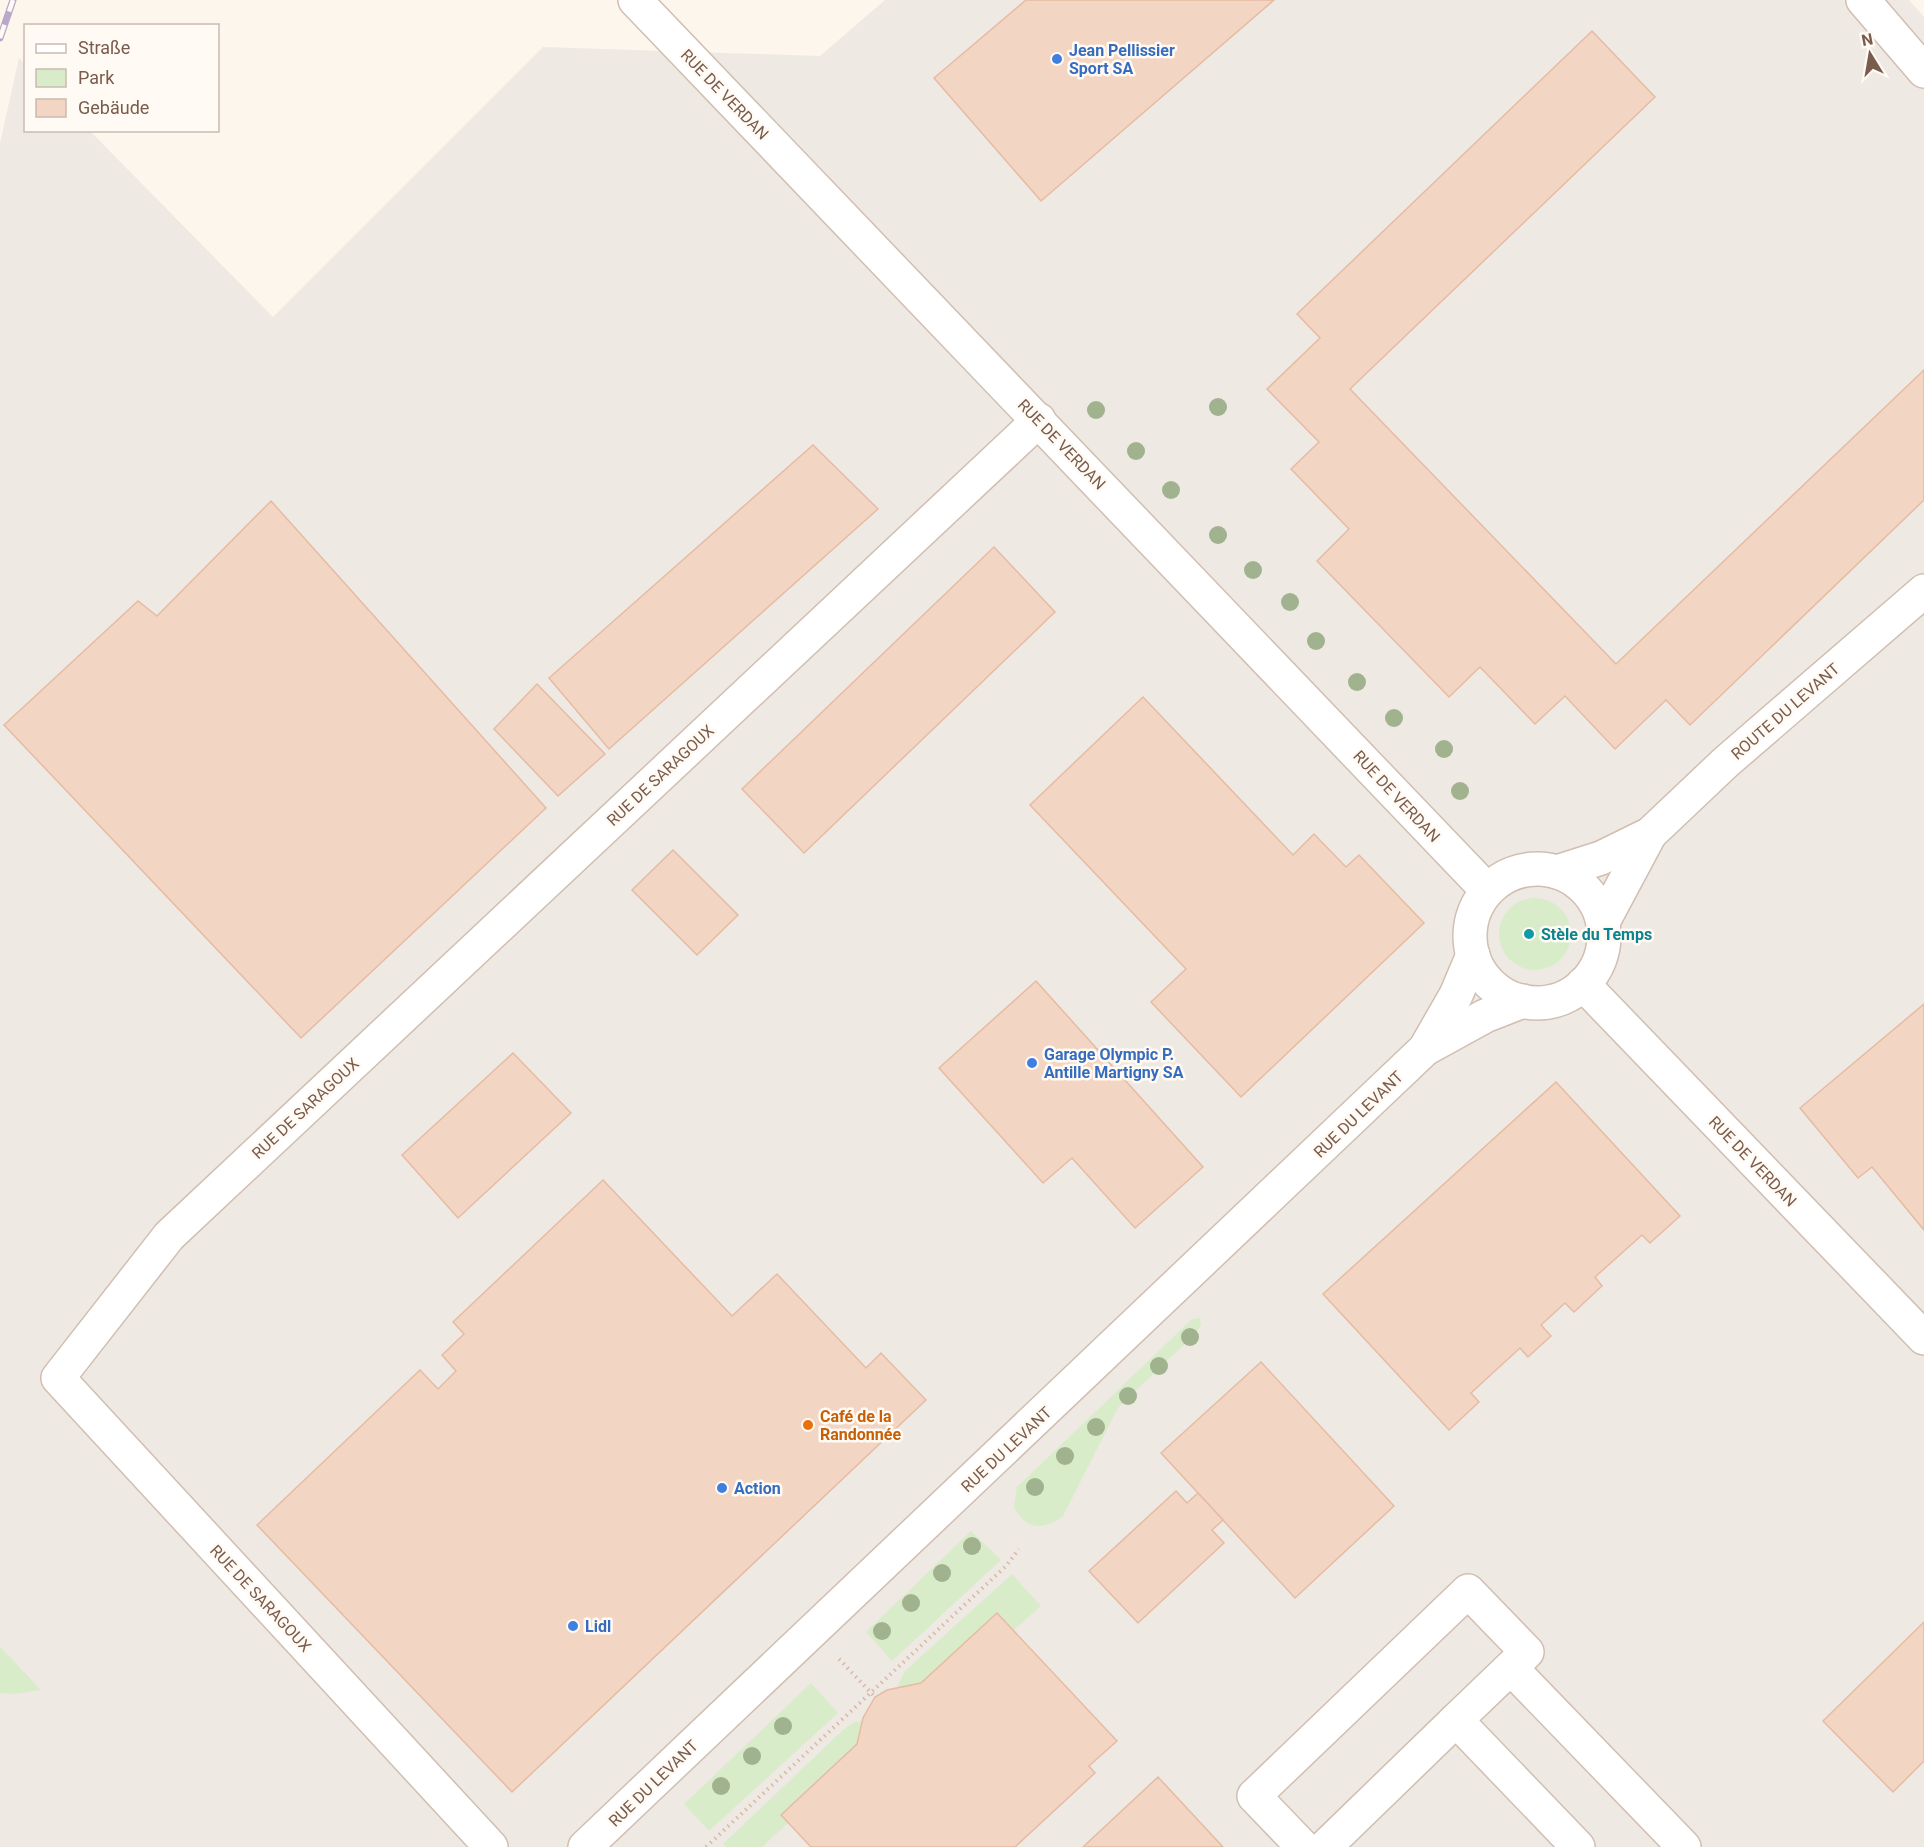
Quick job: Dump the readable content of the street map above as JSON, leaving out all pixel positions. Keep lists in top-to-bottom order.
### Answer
{
  "streets": {
    "street": [
      "RUE DE VERDAN",
      "ROUTE DU LEVANT",
      "RUE DE SARAGOUX",
      "RUE DU LEVANT"
    ]
  },
  "crossings": [
    ["RUE DE VERDAN", "ROUTE DU LEVANT"],
    ["RUE DE VERDAN", "RUE DE SARAGOUX"],
    ["RUE DE VERDAN", "RUE DU LEVANT"],
    ["ROUTE DU LEVANT", "RUE DU LEVANT"]
  ],
  "places": [
    "Jean Pellissier Sport SA",
    "Stèle du Temps",
    "Garage Olympic P. Antille Martigny SA",
    "Café de la Randonnée",
    "Action",
    "Lidl"
  ],
  "legend": ["Straße", "Park", "Gebäude"],
  "north": "top"
}
